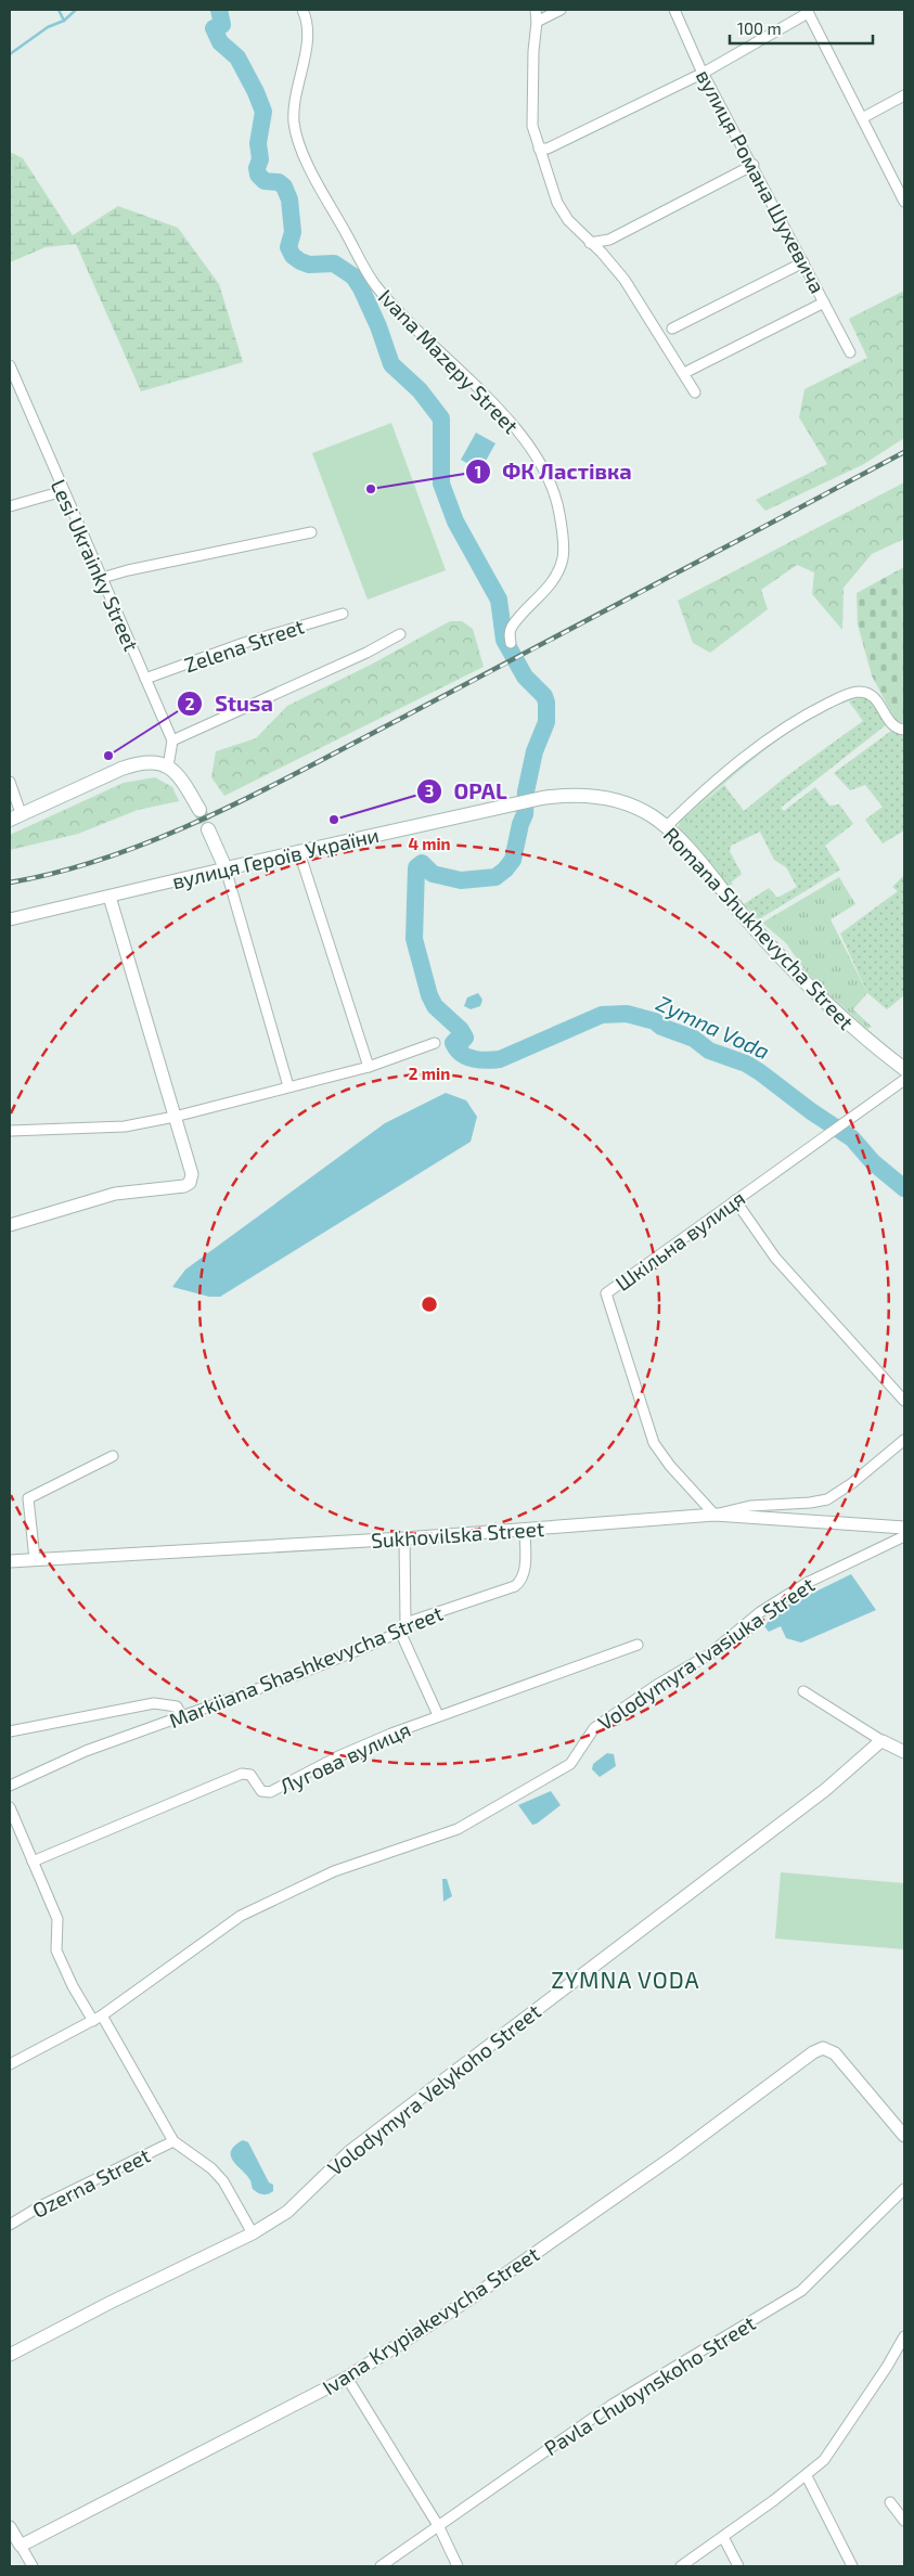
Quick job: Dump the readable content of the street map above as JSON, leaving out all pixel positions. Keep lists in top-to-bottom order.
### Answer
{
  "streets": {
    "main road": ["вулиця Героїв України", "Romana Shukhevycha Street"],
    "street": [
      "вулиця Романа Шухевича",
      "Ivana Mazepy Street",
      "Lesi Ukrainky Street",
      "Zelena Street",
      "Шкільна вулиця",
      "Sukhovilska Street",
      "Volodymyra Ivasiuka Street",
      "Markiiana Shashkevycha Street",
      "Лугова вулиця",
      "Volodymyra Velykoho Street",
      "Ozerna Street",
      "Ivana Krypiakevycha Street",
      "Pavla Chubynskoho Street"
    ]
  },
  "crossings": [
    ["Lesi Ukrainky Street", "Zelena Street"],
    ["вулиця Героїв України", "Romana Shukhevycha Street"],
    ["Шкільна вулиця", "Sukhovilska Street"],
    ["Sukhovilska Street", "Markiiana Shashkevycha Street"]
  ],
  "districts": ["ZYMNA VODA"],
  "water": ["Zymna Voda"],
  "places": ["ФК Ластівка", "Stusa", "OPAL"],
  "scale_bar": "100 m",
  "rings": ["4 min", "2 min"]
}
